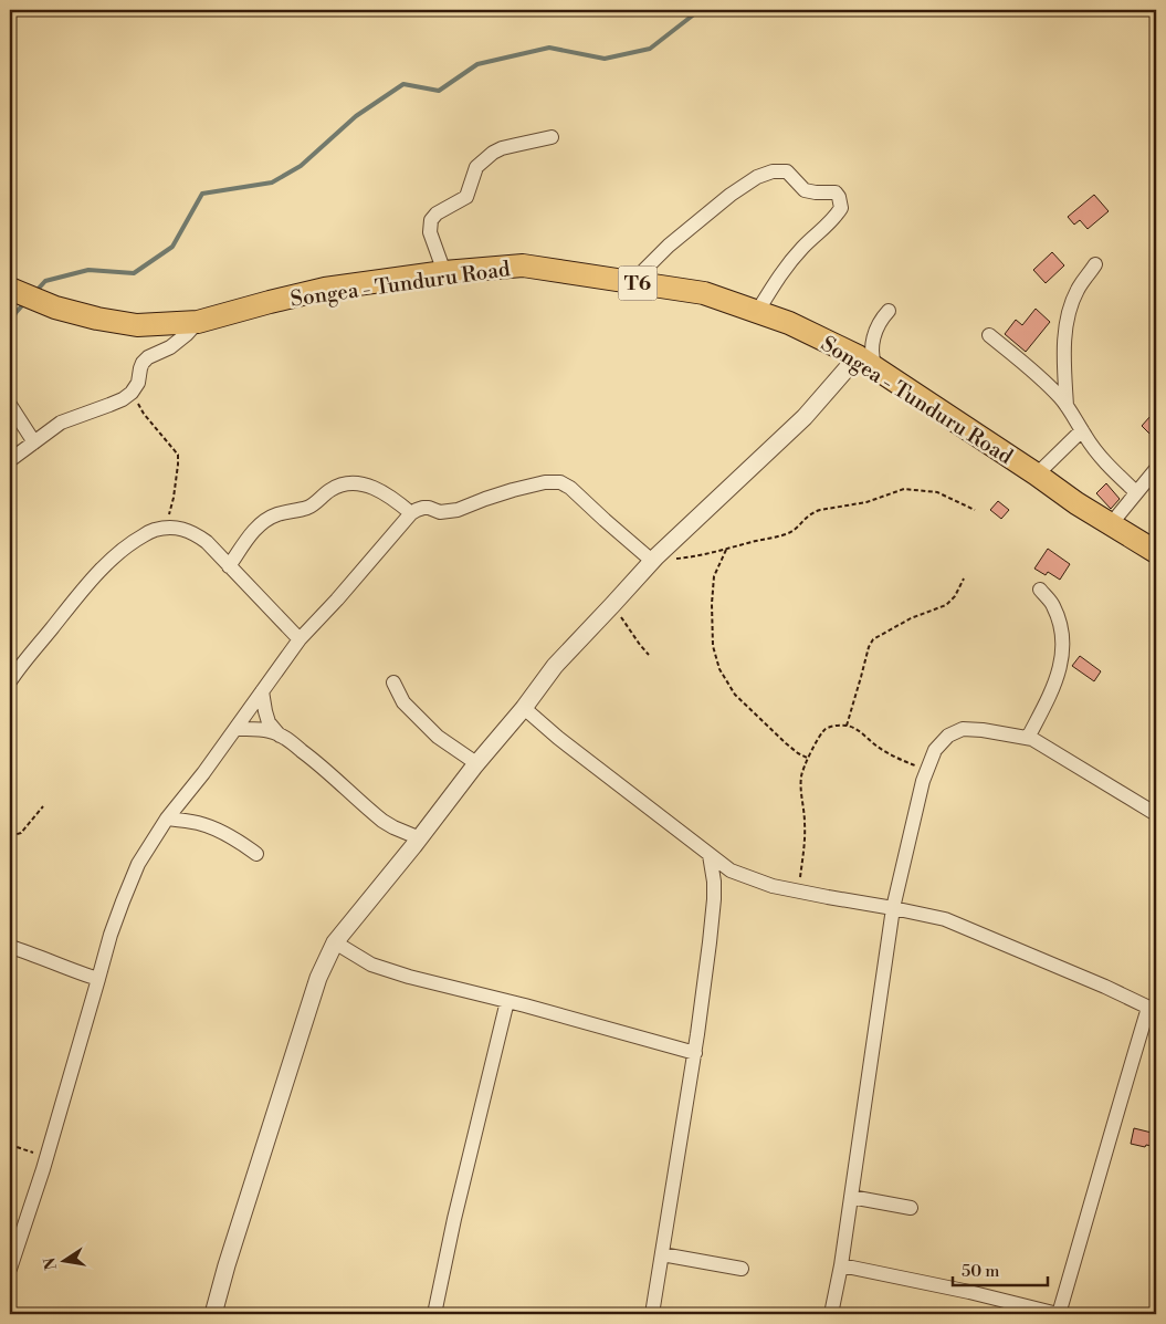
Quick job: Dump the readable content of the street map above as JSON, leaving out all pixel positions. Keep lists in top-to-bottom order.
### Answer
{
  "streets": {
    "highway": ["Songea - Tunduru Road", "T6"]
  },
  "scale_bar": "50 m",
  "north": "left"
}
